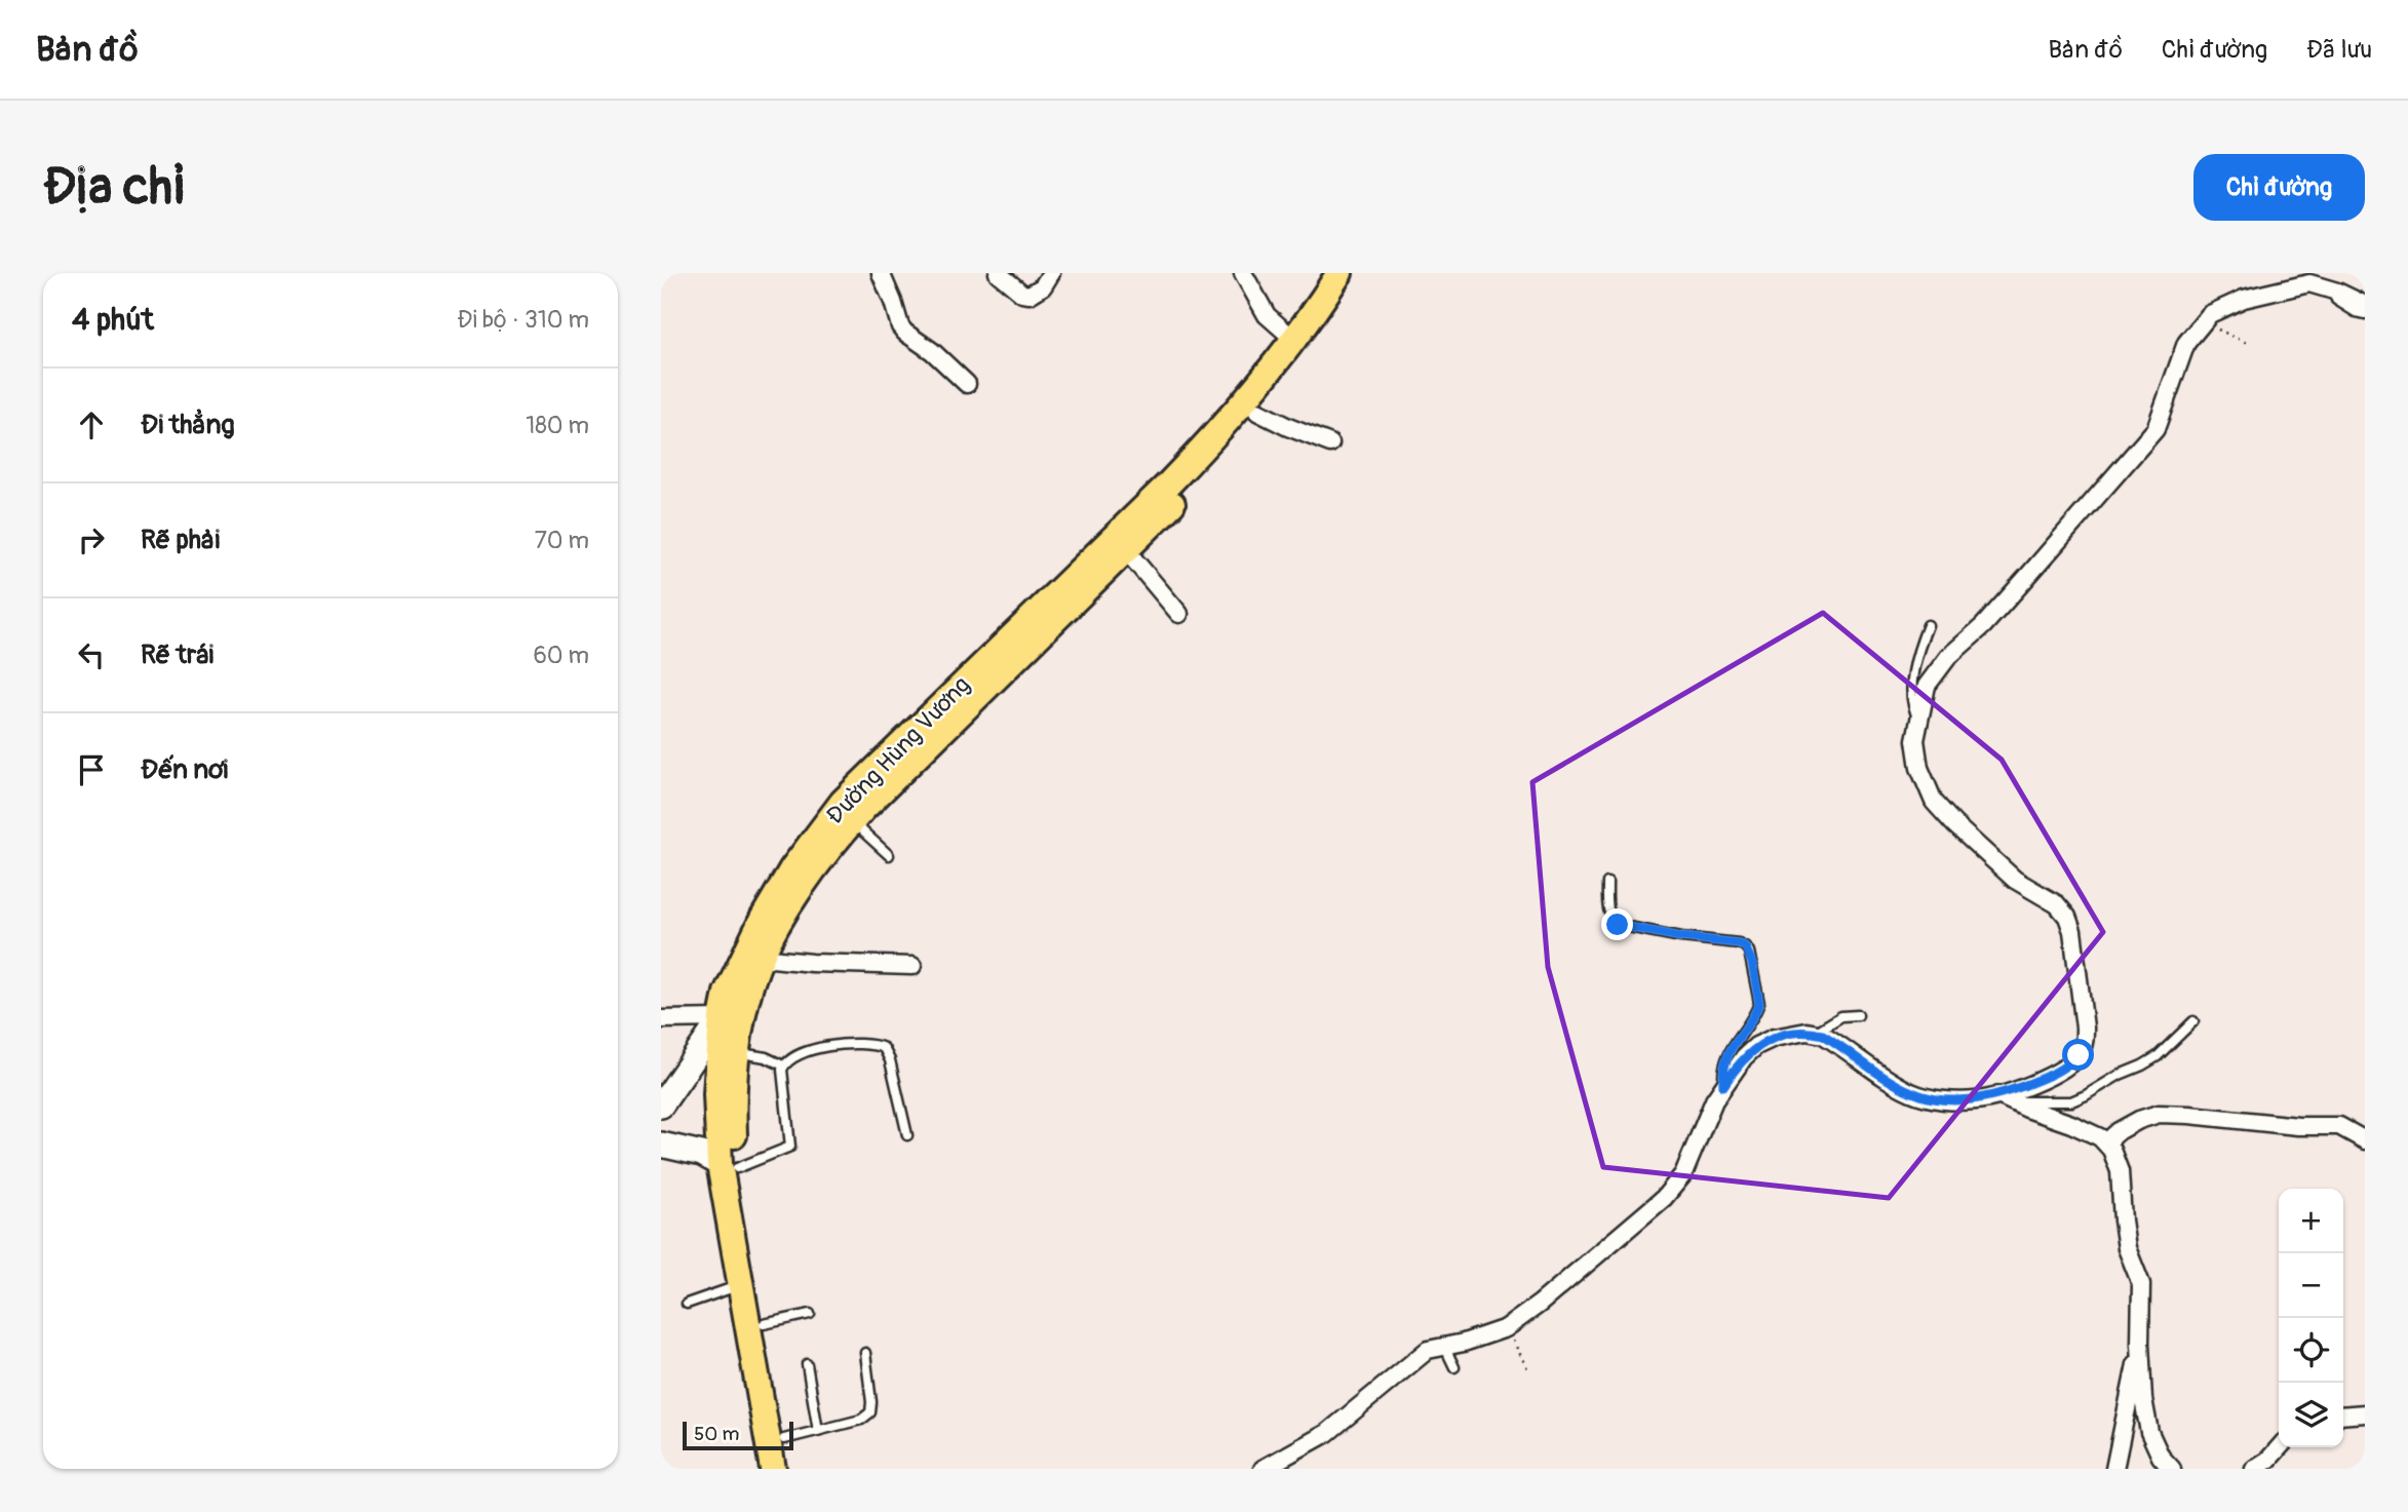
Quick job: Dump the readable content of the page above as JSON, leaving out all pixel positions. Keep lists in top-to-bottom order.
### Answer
{
  "streets": {
    "main road": ["Đường Hùng Vương"]
  },
  "scale_bar": "50 m",
  "page": {
    "header": "Bản đồ",
    "nav": ["Bản đồ", "Chỉ đường", "Đã lưu"],
    "buttons": "Chỉ đường",
    "title": "Địa chỉ",
    "heading": ["4 phút", "Đi bộ · 310 m"],
    "list": [
      ["Đi thẳng", "180 m"],
      ["Rẽ phải", "70 m"],
      ["Rẽ trái", "60 m"],
      "Đến nơi"
    ],
    "map_buttons": ["+", "−"],
    "scale": "50 m"
  }
}
